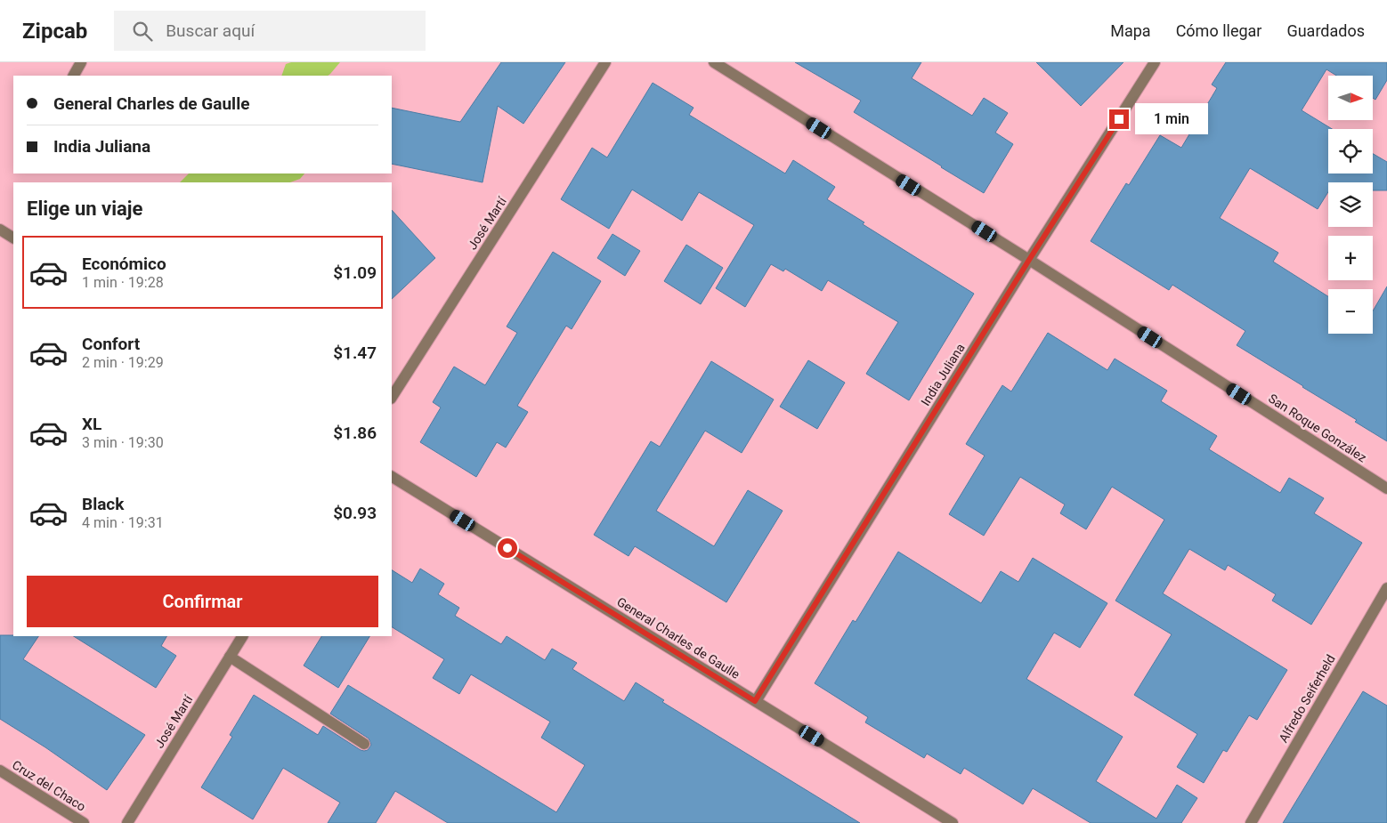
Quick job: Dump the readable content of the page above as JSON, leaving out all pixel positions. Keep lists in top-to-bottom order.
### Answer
{
  "streets": {
    "street": [
      "José Martí",
      "India Juliana",
      "San Roque González",
      "General Charles de Gaulle",
      "Alfredo Seiferheld",
      "Cruz del Chaco"
    ]
  },
  "crossings": [
    ["India Juliana", "San Roque González"],
    ["India Juliana", "General Charles de Gaulle"]
  ],
  "north": "right",
  "page": {
    "header": "Zipcab",
    "search": "Buscar aquí",
    "nav": ["Mapa", "Cómo llegar", "Guardados"],
    "map_buttons": ["+", "−"],
    "banner": ["General Charles de Gaulle", "India Juliana"],
    "bubble": "1 min",
    "heading": "Elige un viaje",
    "list": [
      {
        "name": "Económico",
        "note": "1 min · 19:28",
        "value": "$1.09"
      },
      {
        "name": "Confort",
        "note": "2 min · 19:29",
        "value": "$1.47"
      },
      {
        "name": "XL",
        "note": "3 min · 19:30",
        "value": "$1.86"
      },
      {
        "name": "Black",
        "note": "4 min · 19:31",
        "value": "$0.93"
      }
    ],
    "buttons": "Confirmar"
  }
}
